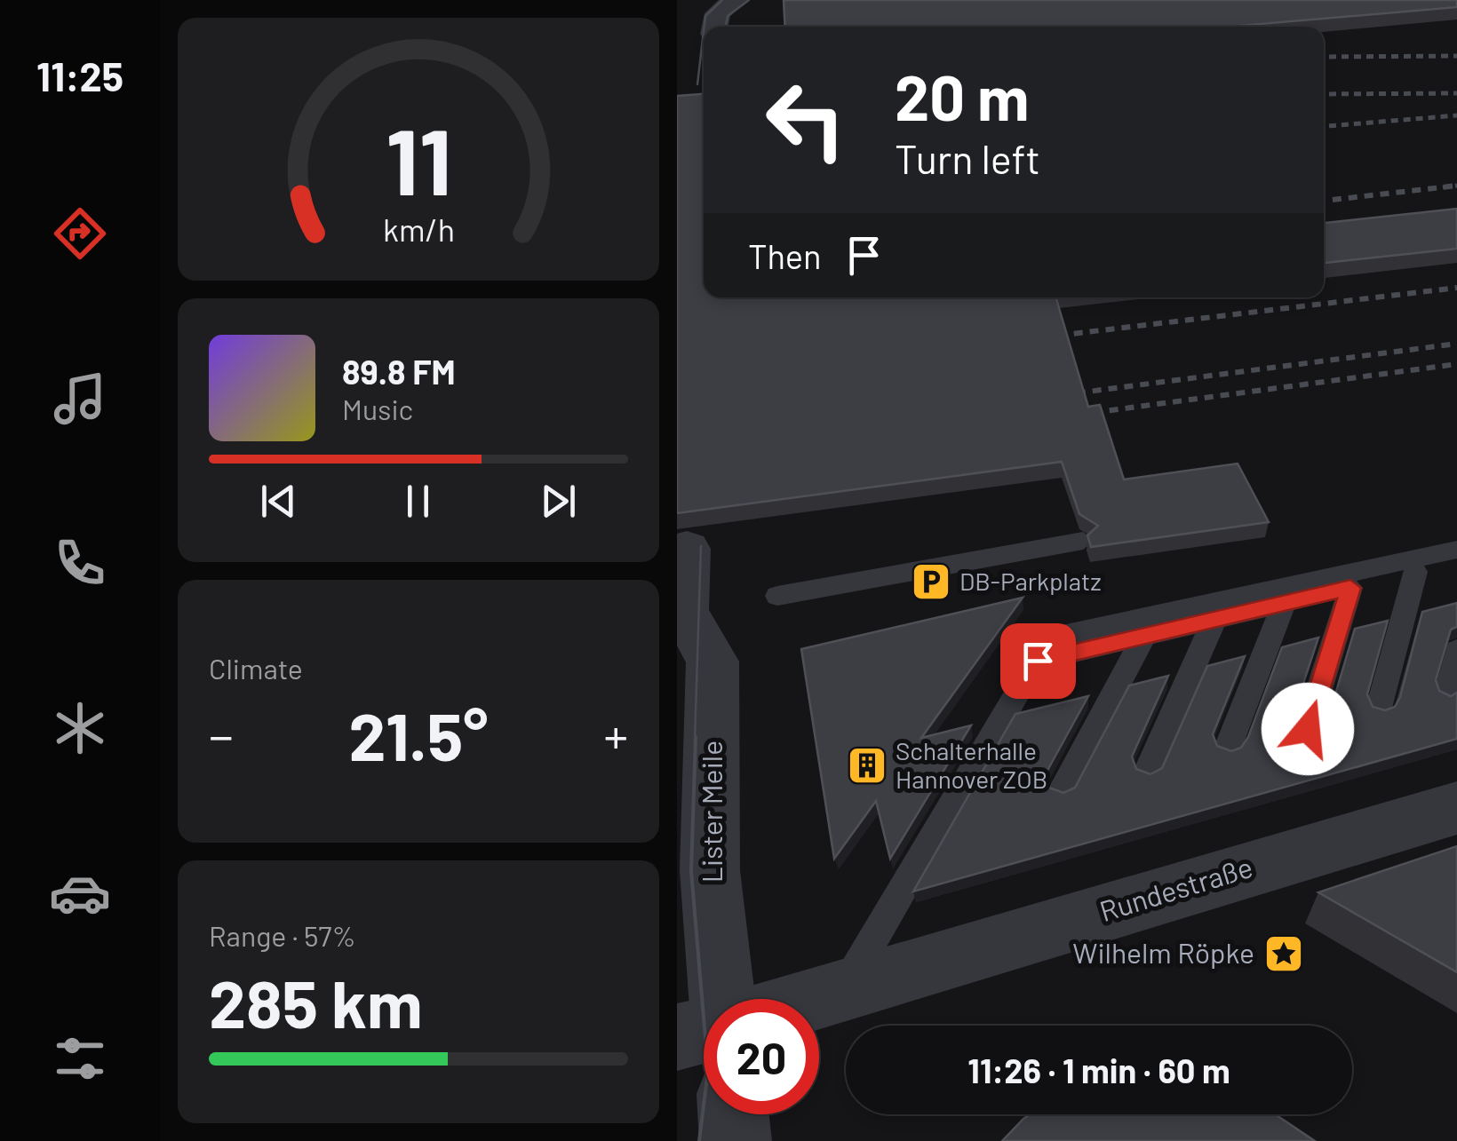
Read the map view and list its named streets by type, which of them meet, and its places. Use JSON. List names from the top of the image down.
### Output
{
  "streets": {
    "street": ["Lister Meile", "Rundestraße"]
  },
  "places": {
    "parking": ["DB-Parkplatz"],
    "building": ["Schalterhalle Hannover ZOB"],
    "place": ["Wilhelm Röpke"]
  },
  "page": {
    "tabs": "11:25",
    "turn": ["20 m", "Turn left"],
    "then": "Then",
    "song": ["89.8 FM", "Music"],
    "tile": [
      "Climate",
      ["Range · 57%", "285 km"]
    ],
    "heat": ["−", "21.5°", "+"],
    "limit": "20",
    "trip": "11:26 · 1 min · 60 m",
    "gauge": ["11", "km/h"]
  }
}
